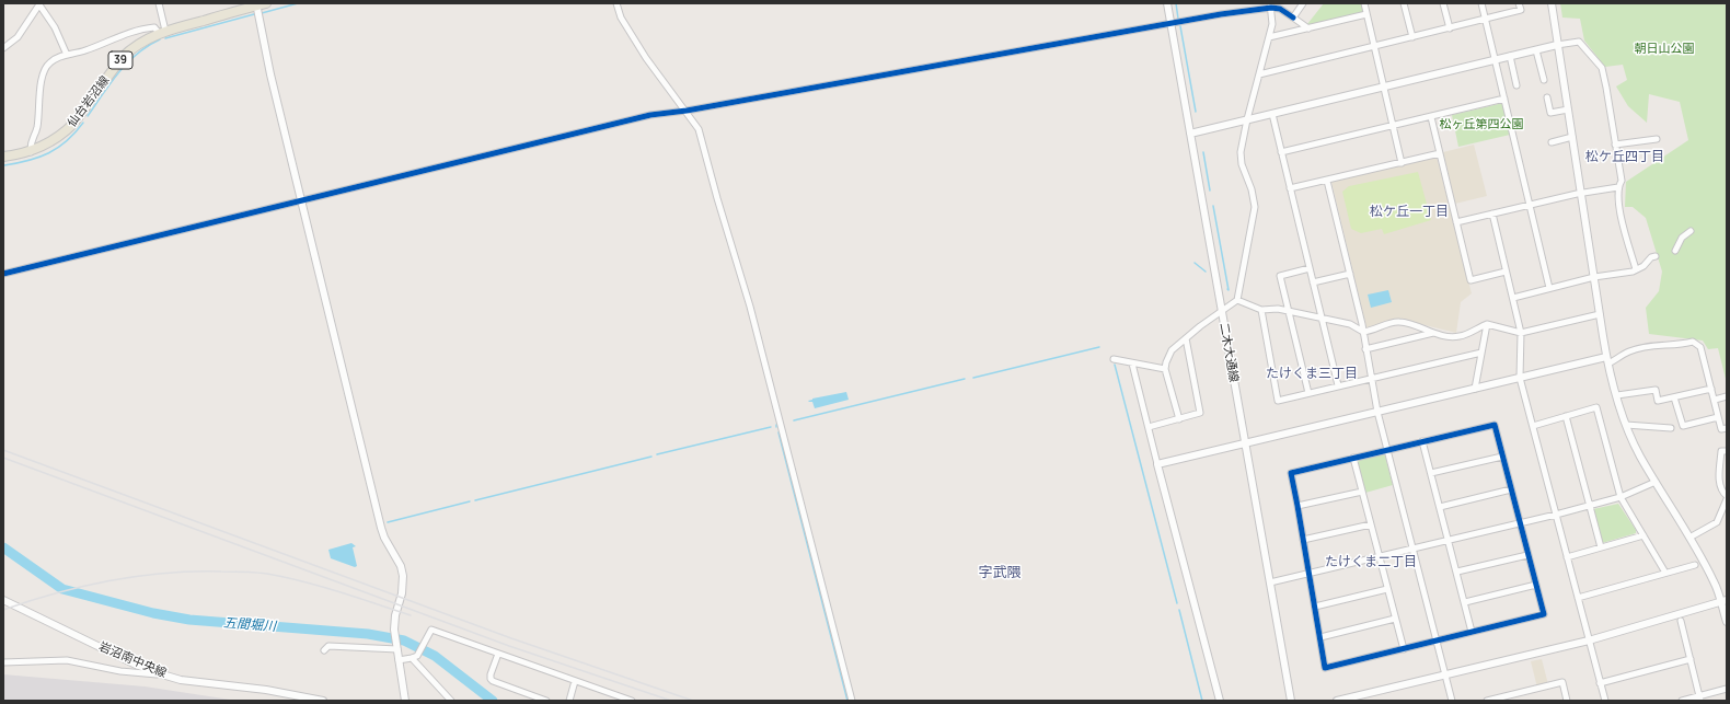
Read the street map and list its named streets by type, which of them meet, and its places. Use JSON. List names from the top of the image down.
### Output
{
  "streets": {
    "main road": ["39", "仙台岩沼線"],
    "street": ["二木大通線", "岩沼南中央線"]
  },
  "districts": [
    "松ケ丘四丁目",
    "松ケ丘一丁目",
    "たけくま三丁目",
    "たけくま二丁目",
    "字武隈"
  ],
  "water": ["五間堀川"],
  "parks": ["朝日山公園", "松ヶ丘第四公園"]
}
